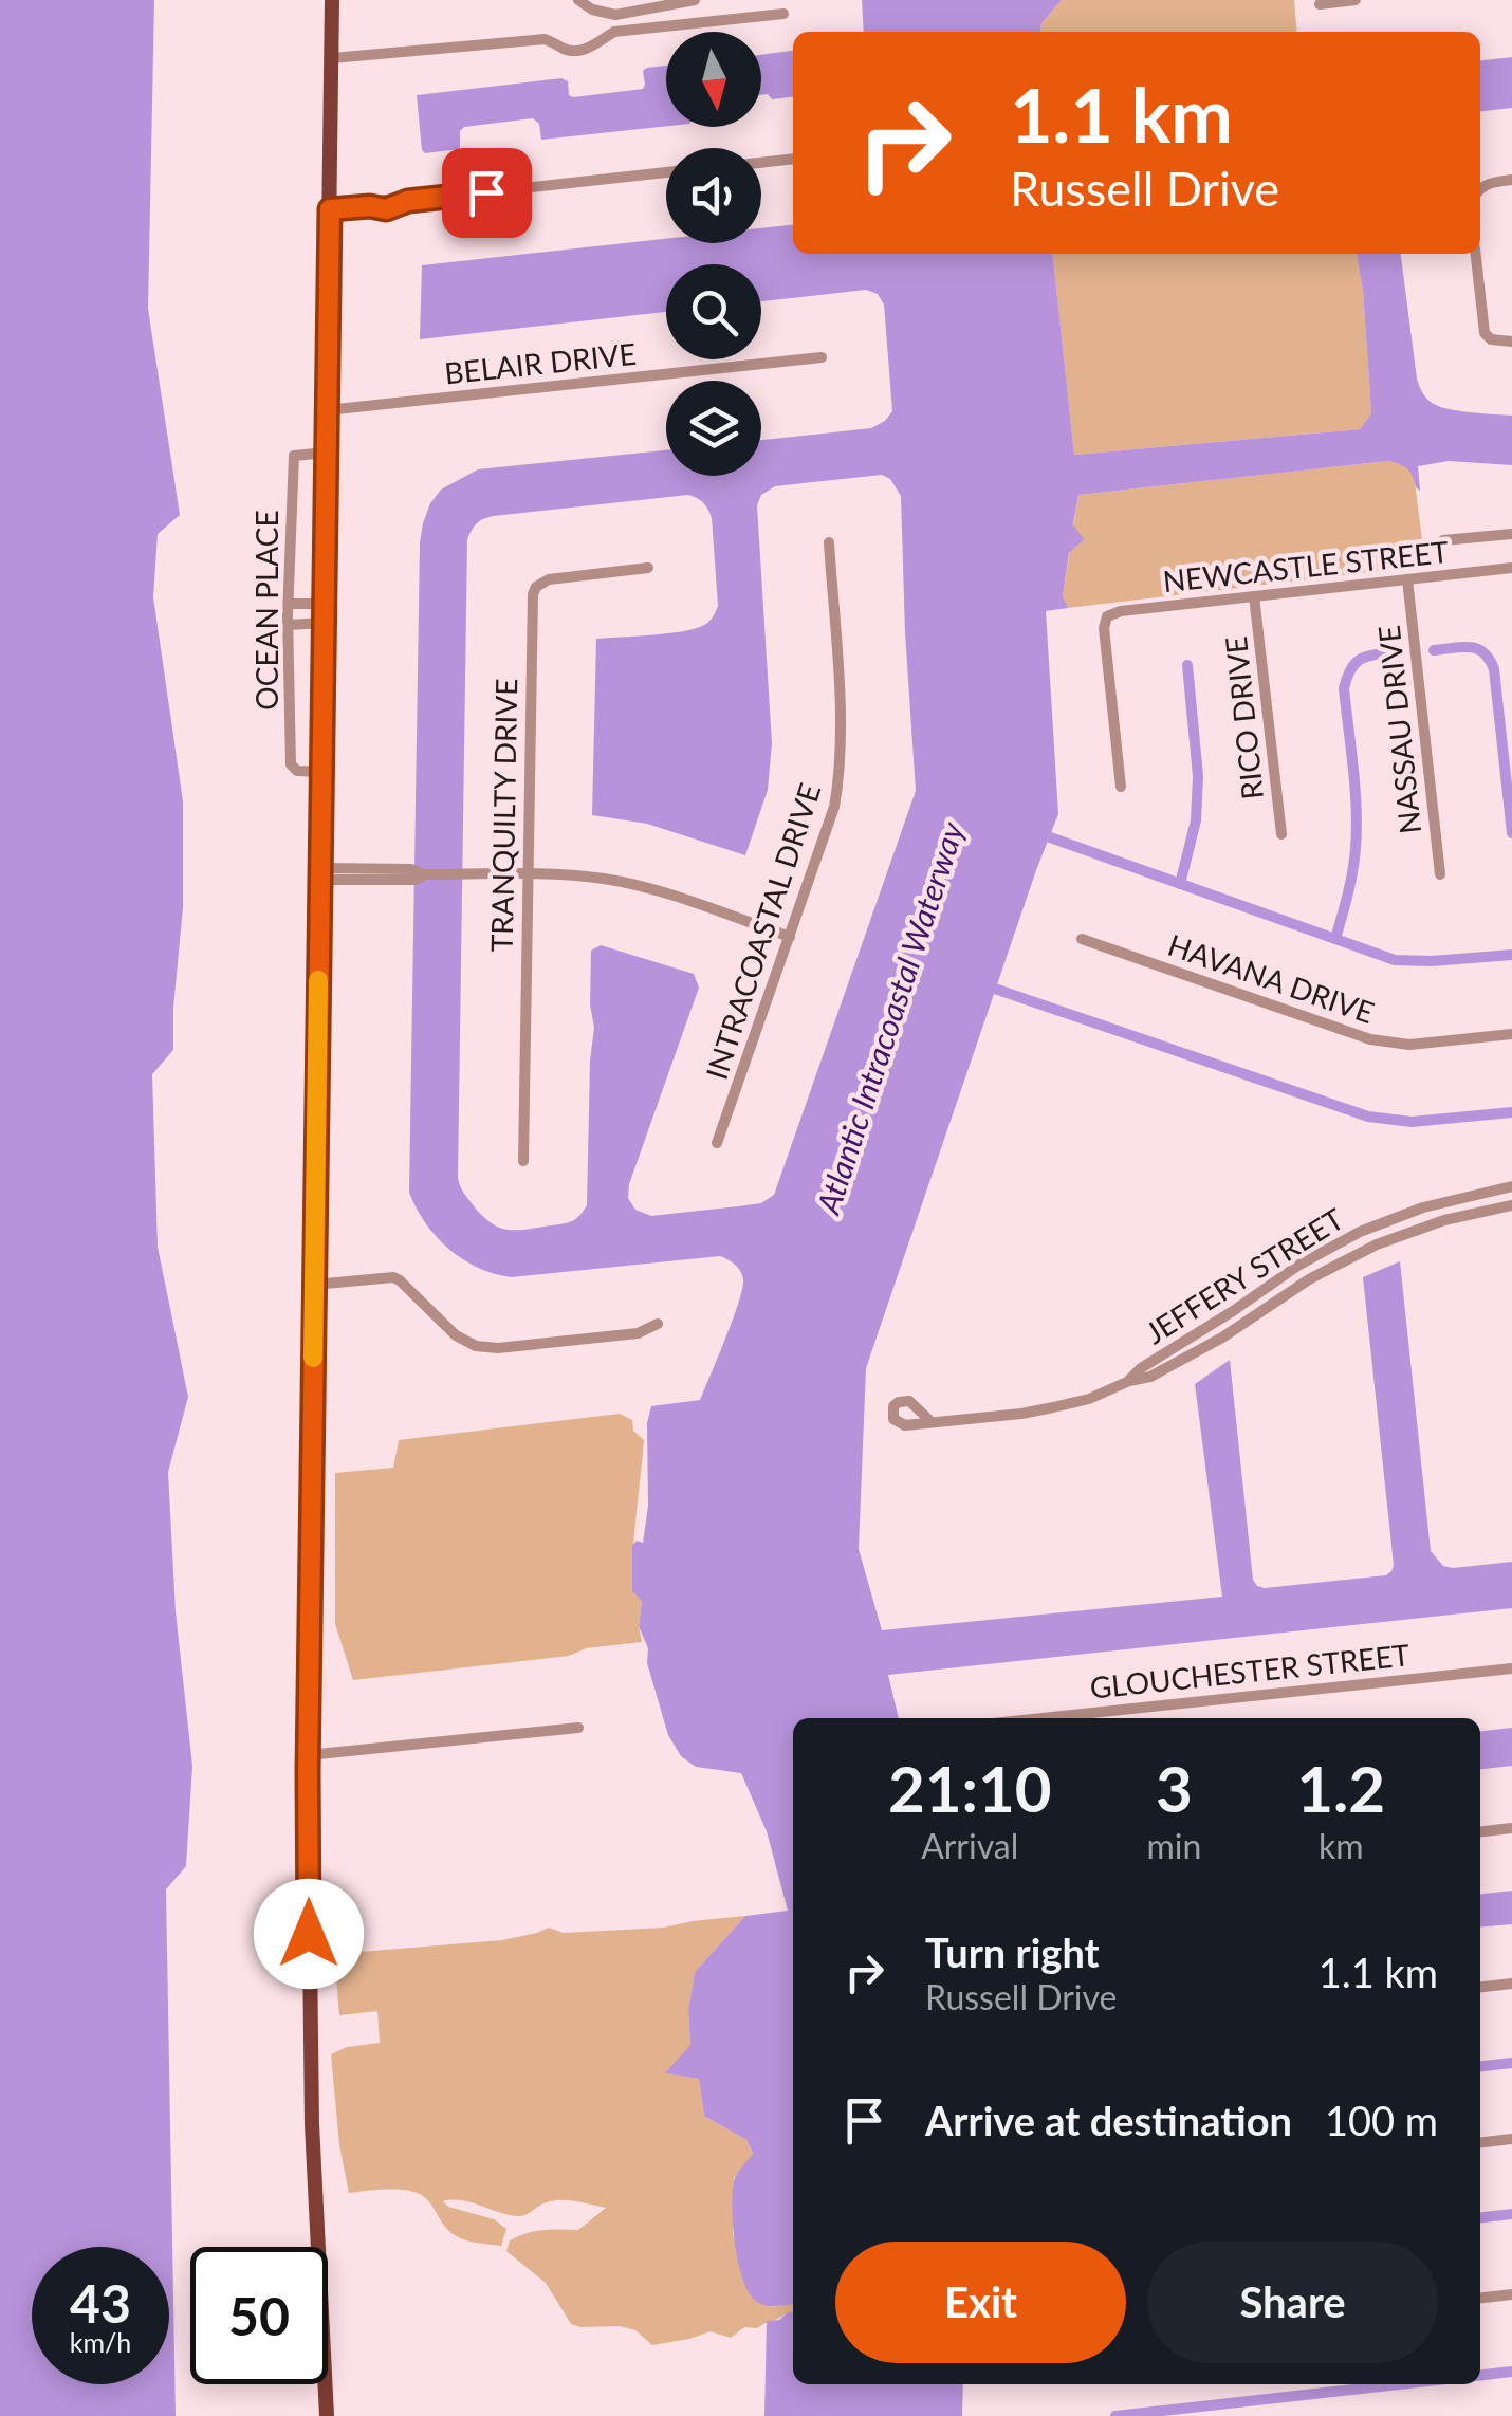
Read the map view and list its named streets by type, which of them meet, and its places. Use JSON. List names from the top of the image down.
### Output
{
  "streets": {
    "street": [
      "BELAIR DRIVE",
      "NEWCASTLE STREET",
      "OCEAN PLACE",
      "RICO DRIVE",
      "NASSAU DRIVE",
      "TRANQUILTY DRIVE",
      "INTRACOASTAL DRIVE",
      "HAVANA DRIVE",
      "JEFFERY STREET",
      "GLOUCHESTER STREET"
    ]
  },
  "crossings": [
    ["NEWCASTLE STREET", "RICO DRIVE"],
    ["NEWCASTLE STREET", "NASSAU DRIVE"]
  ],
  "water": ["Atlantic Intracoastal Waterway"],
  "north": "bottom",
  "page": {
    "turn": ["1.1 km", "Russell Drive"],
    "eta": [
      "21:10",
      "Arrival",
      "3",
      "min",
      "1.2",
      "km"
    ],
    "list": [
      {
        "name": "Turn right",
        "note": "Russell Drive",
        "value": "1.1 km"
      },
      {
        "name": "Arrive at destination",
        "value": "100 m"
      }
    ],
    "buttons": ["Exit", "Share"],
    "speed": "43 km/h",
    "limit": "50"
  }
}
